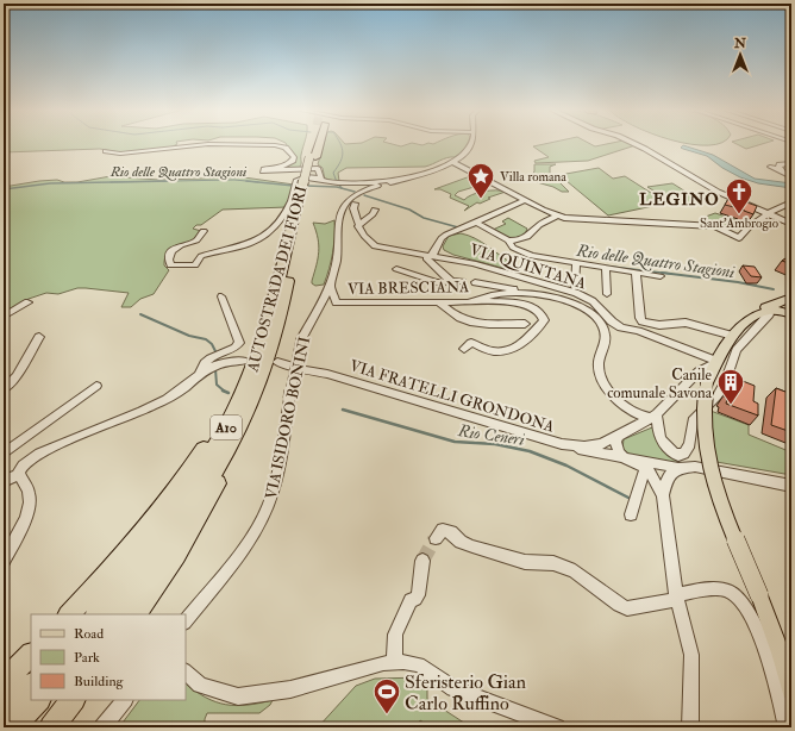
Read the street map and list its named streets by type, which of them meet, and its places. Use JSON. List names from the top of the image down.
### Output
{
  "streets": {
    "highway": ["AUTOSTRADA DEI FIORI", "A10"],
    "street": [
      "VIA QUINTANA",
      "VIA BRESCIANA",
      "VIA FRATELLI GRONDONA",
      "VIA ISIDORO BONINI"
    ]
  },
  "crossings": [
    ["VIA QUINTANA", "VIA FRATELLI GRONDONA"],
    ["AUTOSTRADA DEI FIORI", "A10"],
    ["VIA BRESCIANA", "VIA FRATELLI GRONDONA"],
    ["VIA BRESCIANA", "VIA ISIDORO BONINI"]
  ],
  "districts": ["LEGINO"],
  "water": ["Rio delle Quattro Stagioni", "Rio Ceneri"],
  "places": {
    "place": ["Villa romana"],
    "church": ["Sant'Ambrogio"],
    "building": ["Canile comunale Savona"],
    "sports": ["Sferisterio Gian Carlo Ruffino"]
  },
  "legend": ["Road", "Park", "Building"],
  "north": "top"
}
